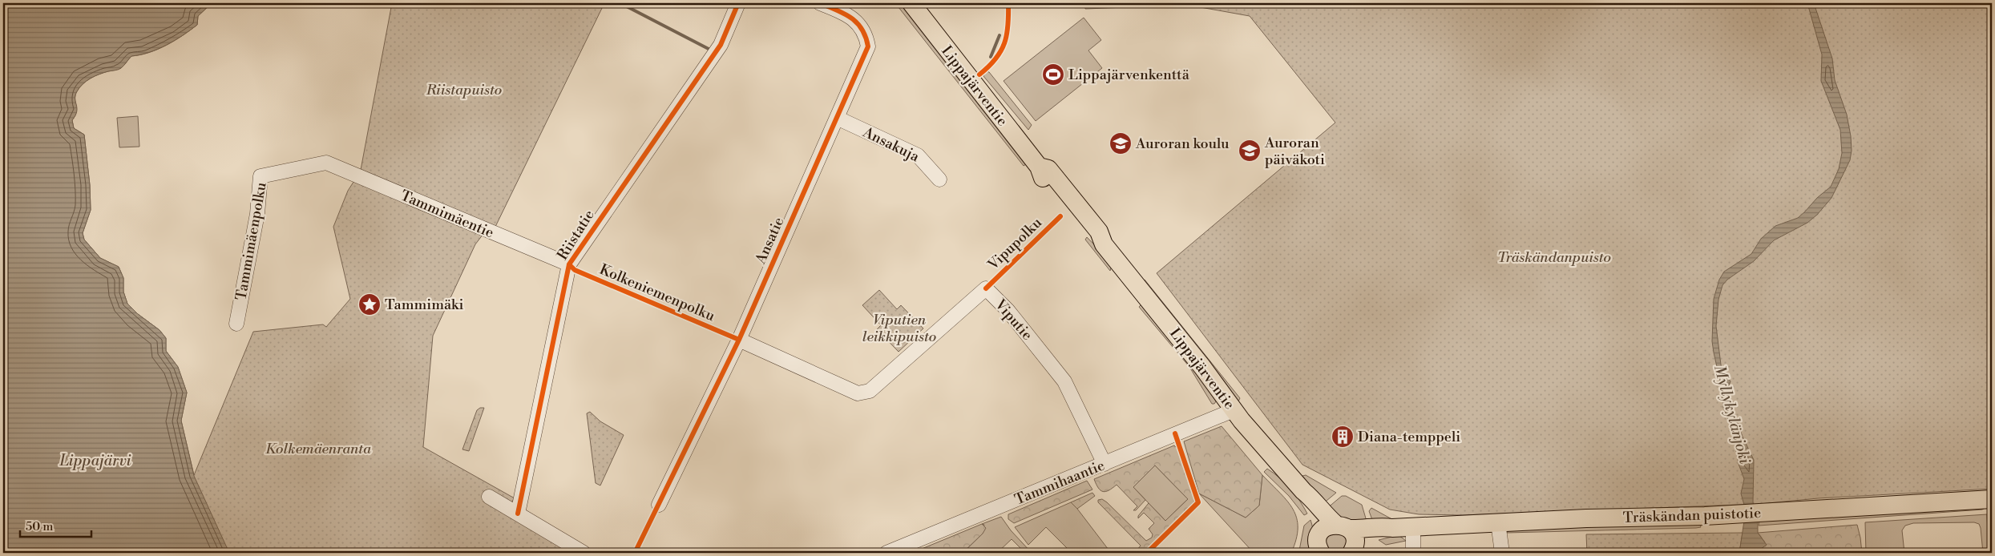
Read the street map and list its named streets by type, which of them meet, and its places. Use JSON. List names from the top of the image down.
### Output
{
  "streets": {
    "main road": ["Lippajärventie", "Träskändan puistotie"],
    "street": [
      "Ansakuja",
      "Tammimäentie",
      "Riistatie",
      "Ansatie",
      "Tammimäenpolku",
      "Viputie",
      "Tammihaantie"
    ],
    "cycle path": ["Vipupolku", "Kolkeniemenpolku"]
  },
  "crossings": [
    ["Lippajärventie", "Tammihaantie"],
    ["Lippajärventie", "Träskändan puistotie"],
    ["Ansakuja", "Ansatie"],
    ["Tammimäentie", "Riistatie"],
    ["Tammimäentie", "Tammimäenpolku"],
    ["Ansatie", "Viputie"],
    ["Viputie", "Tammihaantie"]
  ],
  "water": ["Myllykylänjoki", "Lippajärvi"],
  "parks": [
    "Riistapuisto",
    "Träskändanpuisto",
    "Viputien leikkipuisto",
    "Kolkemäenranta"
  ],
  "places": {
    "sports": ["Lippajärvenkenttä"],
    "school or university": ["Auroran koulu", "Auroran päiväkoti"],
    "place": ["Tammimäki"],
    "building": ["Diana-temppeli"]
  },
  "scale_bar": "50 m"
}
